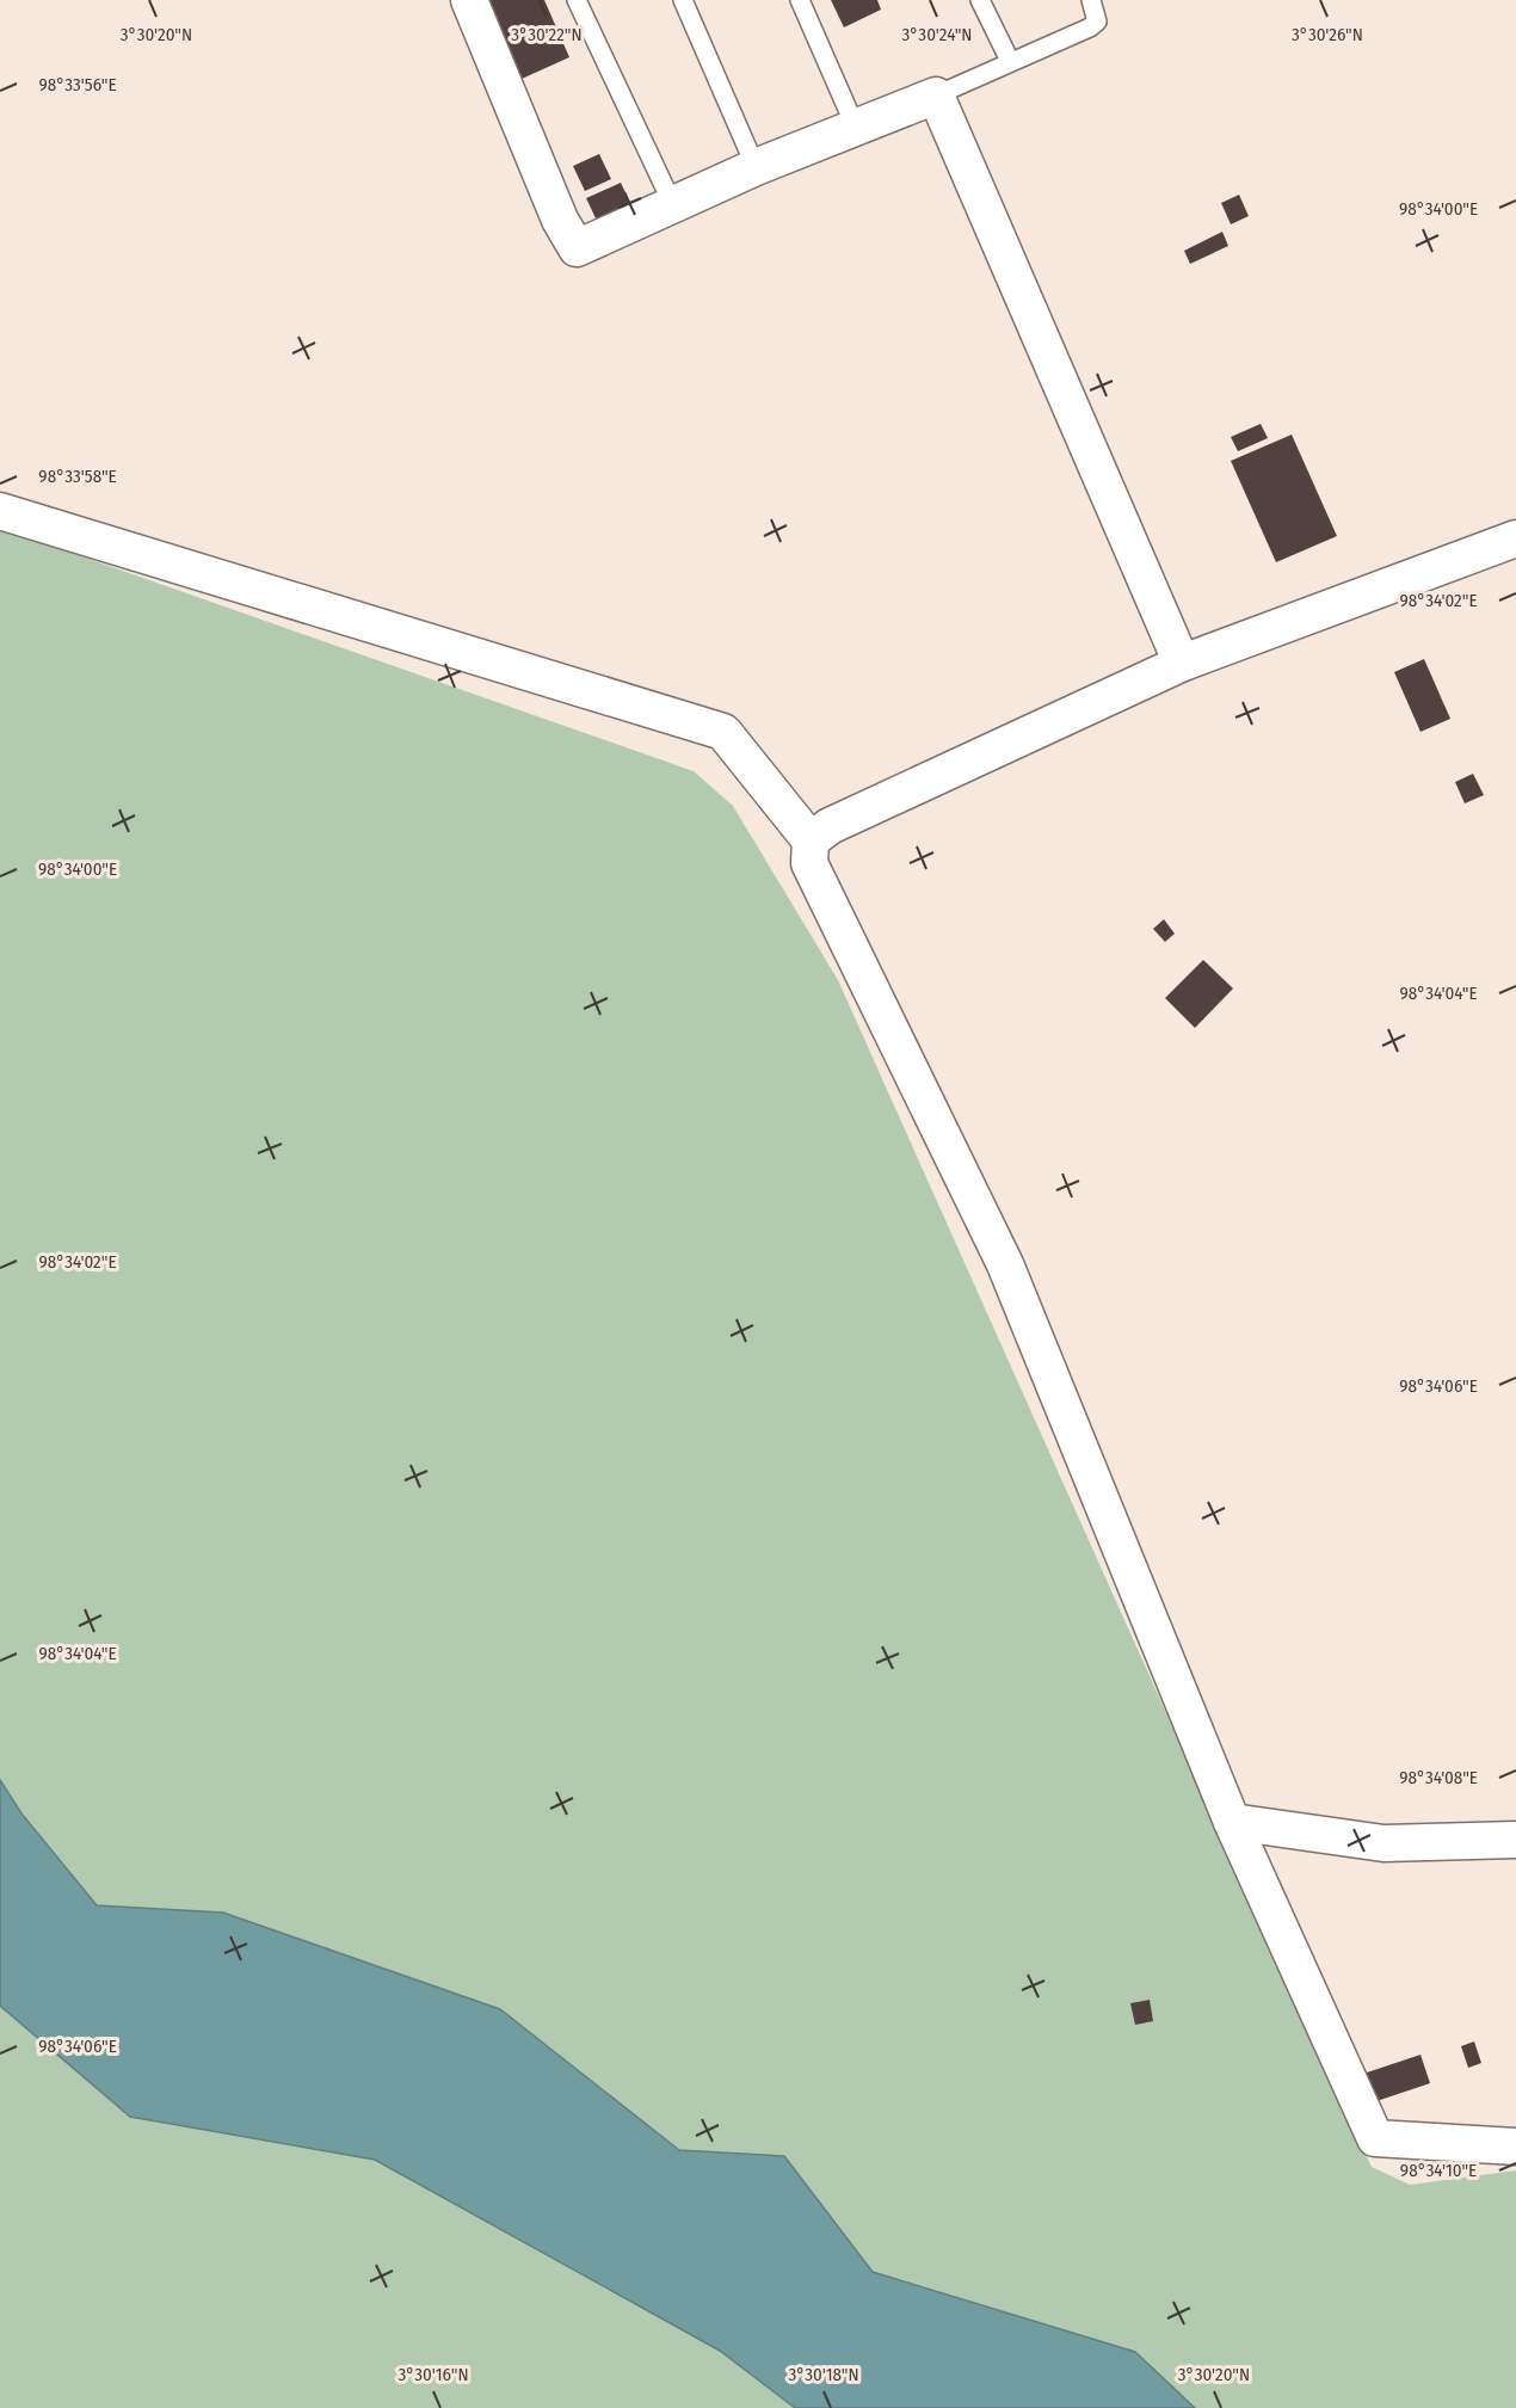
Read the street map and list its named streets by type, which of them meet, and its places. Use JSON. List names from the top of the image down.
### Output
{
  "coordinates": [
    "3°30'20\"N",
    "3°30'24\"N",
    "3°30'26\"N",
    "3°30'22\"N",
    "98°33'56\"E",
    "98°34'00\"E",
    "98°33'58\"E",
    "98°34'02\"E",
    "98°34'04\"E",
    "98°34'06\"E",
    "98°34'08\"E",
    "98°34'10\"E",
    "3°30'16\"N",
    "3°30'18\"N"
  ]
}
